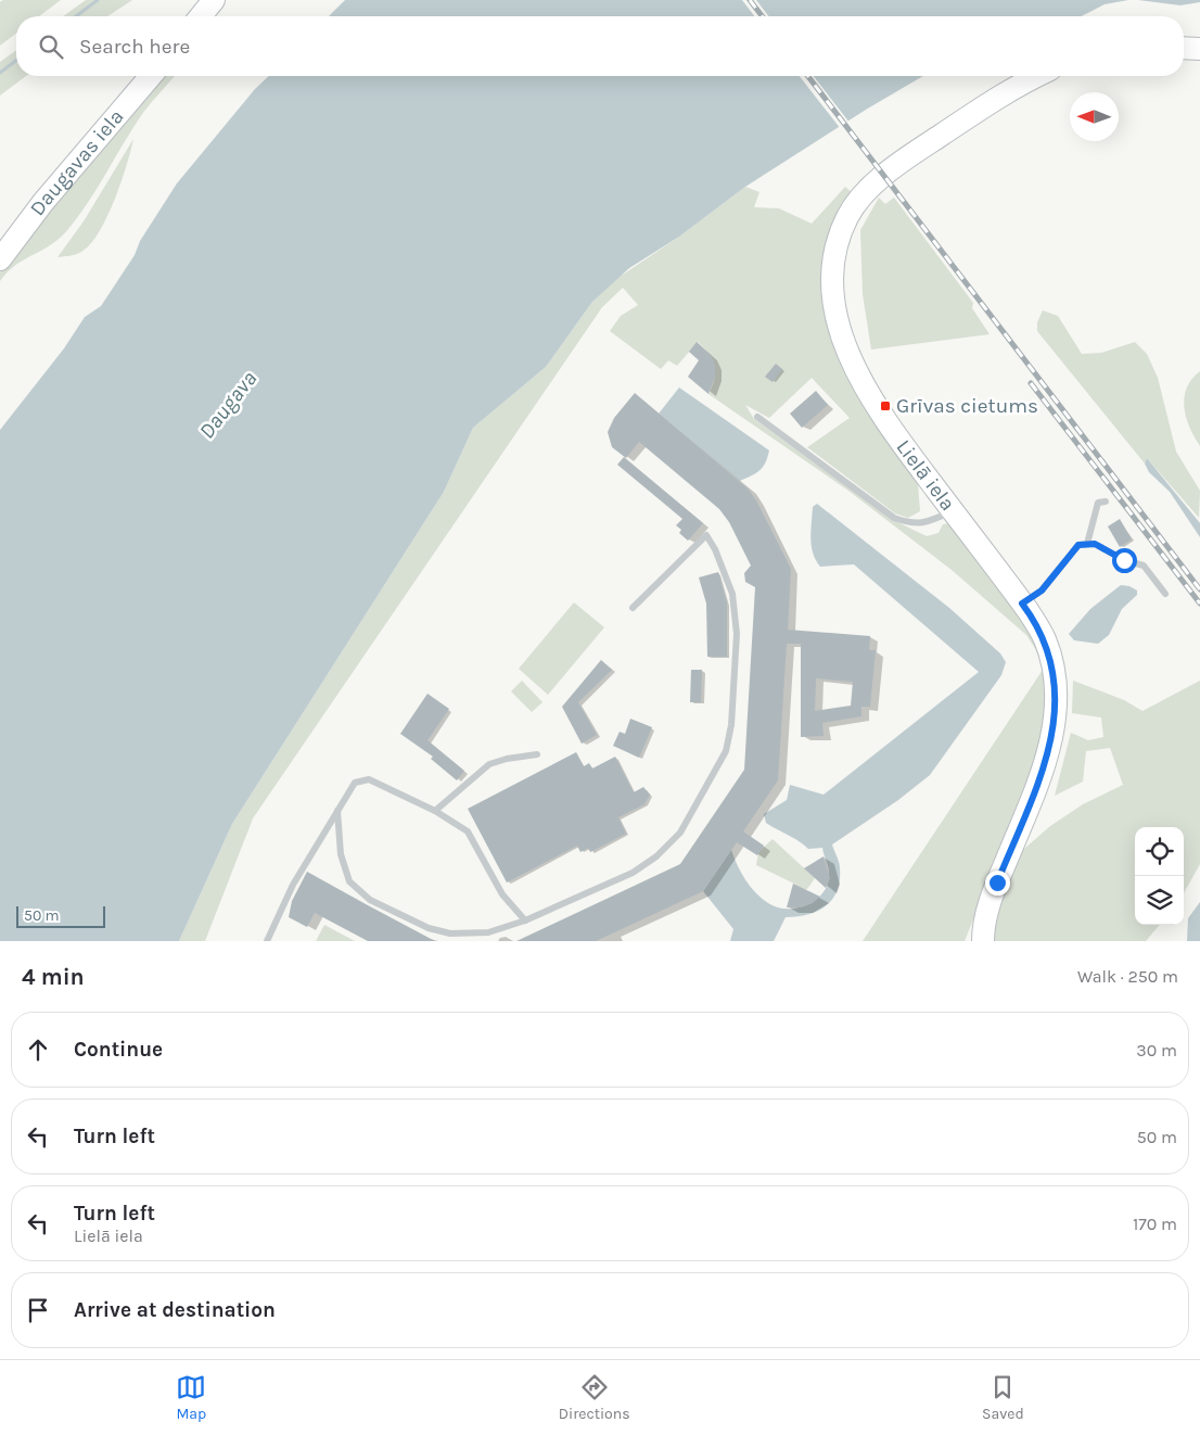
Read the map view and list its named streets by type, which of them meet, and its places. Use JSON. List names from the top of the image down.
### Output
{
  "streets": {
    "main road": ["Daugavas iela", "Lielā iela"]
  },
  "water": ["Daugava"],
  "places": {
    "transit": ["Grīvas cietums"]
  },
  "scale_bar": "50 m",
  "north": "left",
  "page": {
    "search": "Search here",
    "scale": "50 m",
    "heading": ["4 min", "Walk · 250 m"],
    "list": [
      ["Continue", "30 m"],
      ["Turn left", "50 m"],
      ["Turn left", "Lielā iela", "170 m"],
      "Arrive at destination"
    ],
    "nav": ["Map", "Directions", "Saved"]
  }
}
